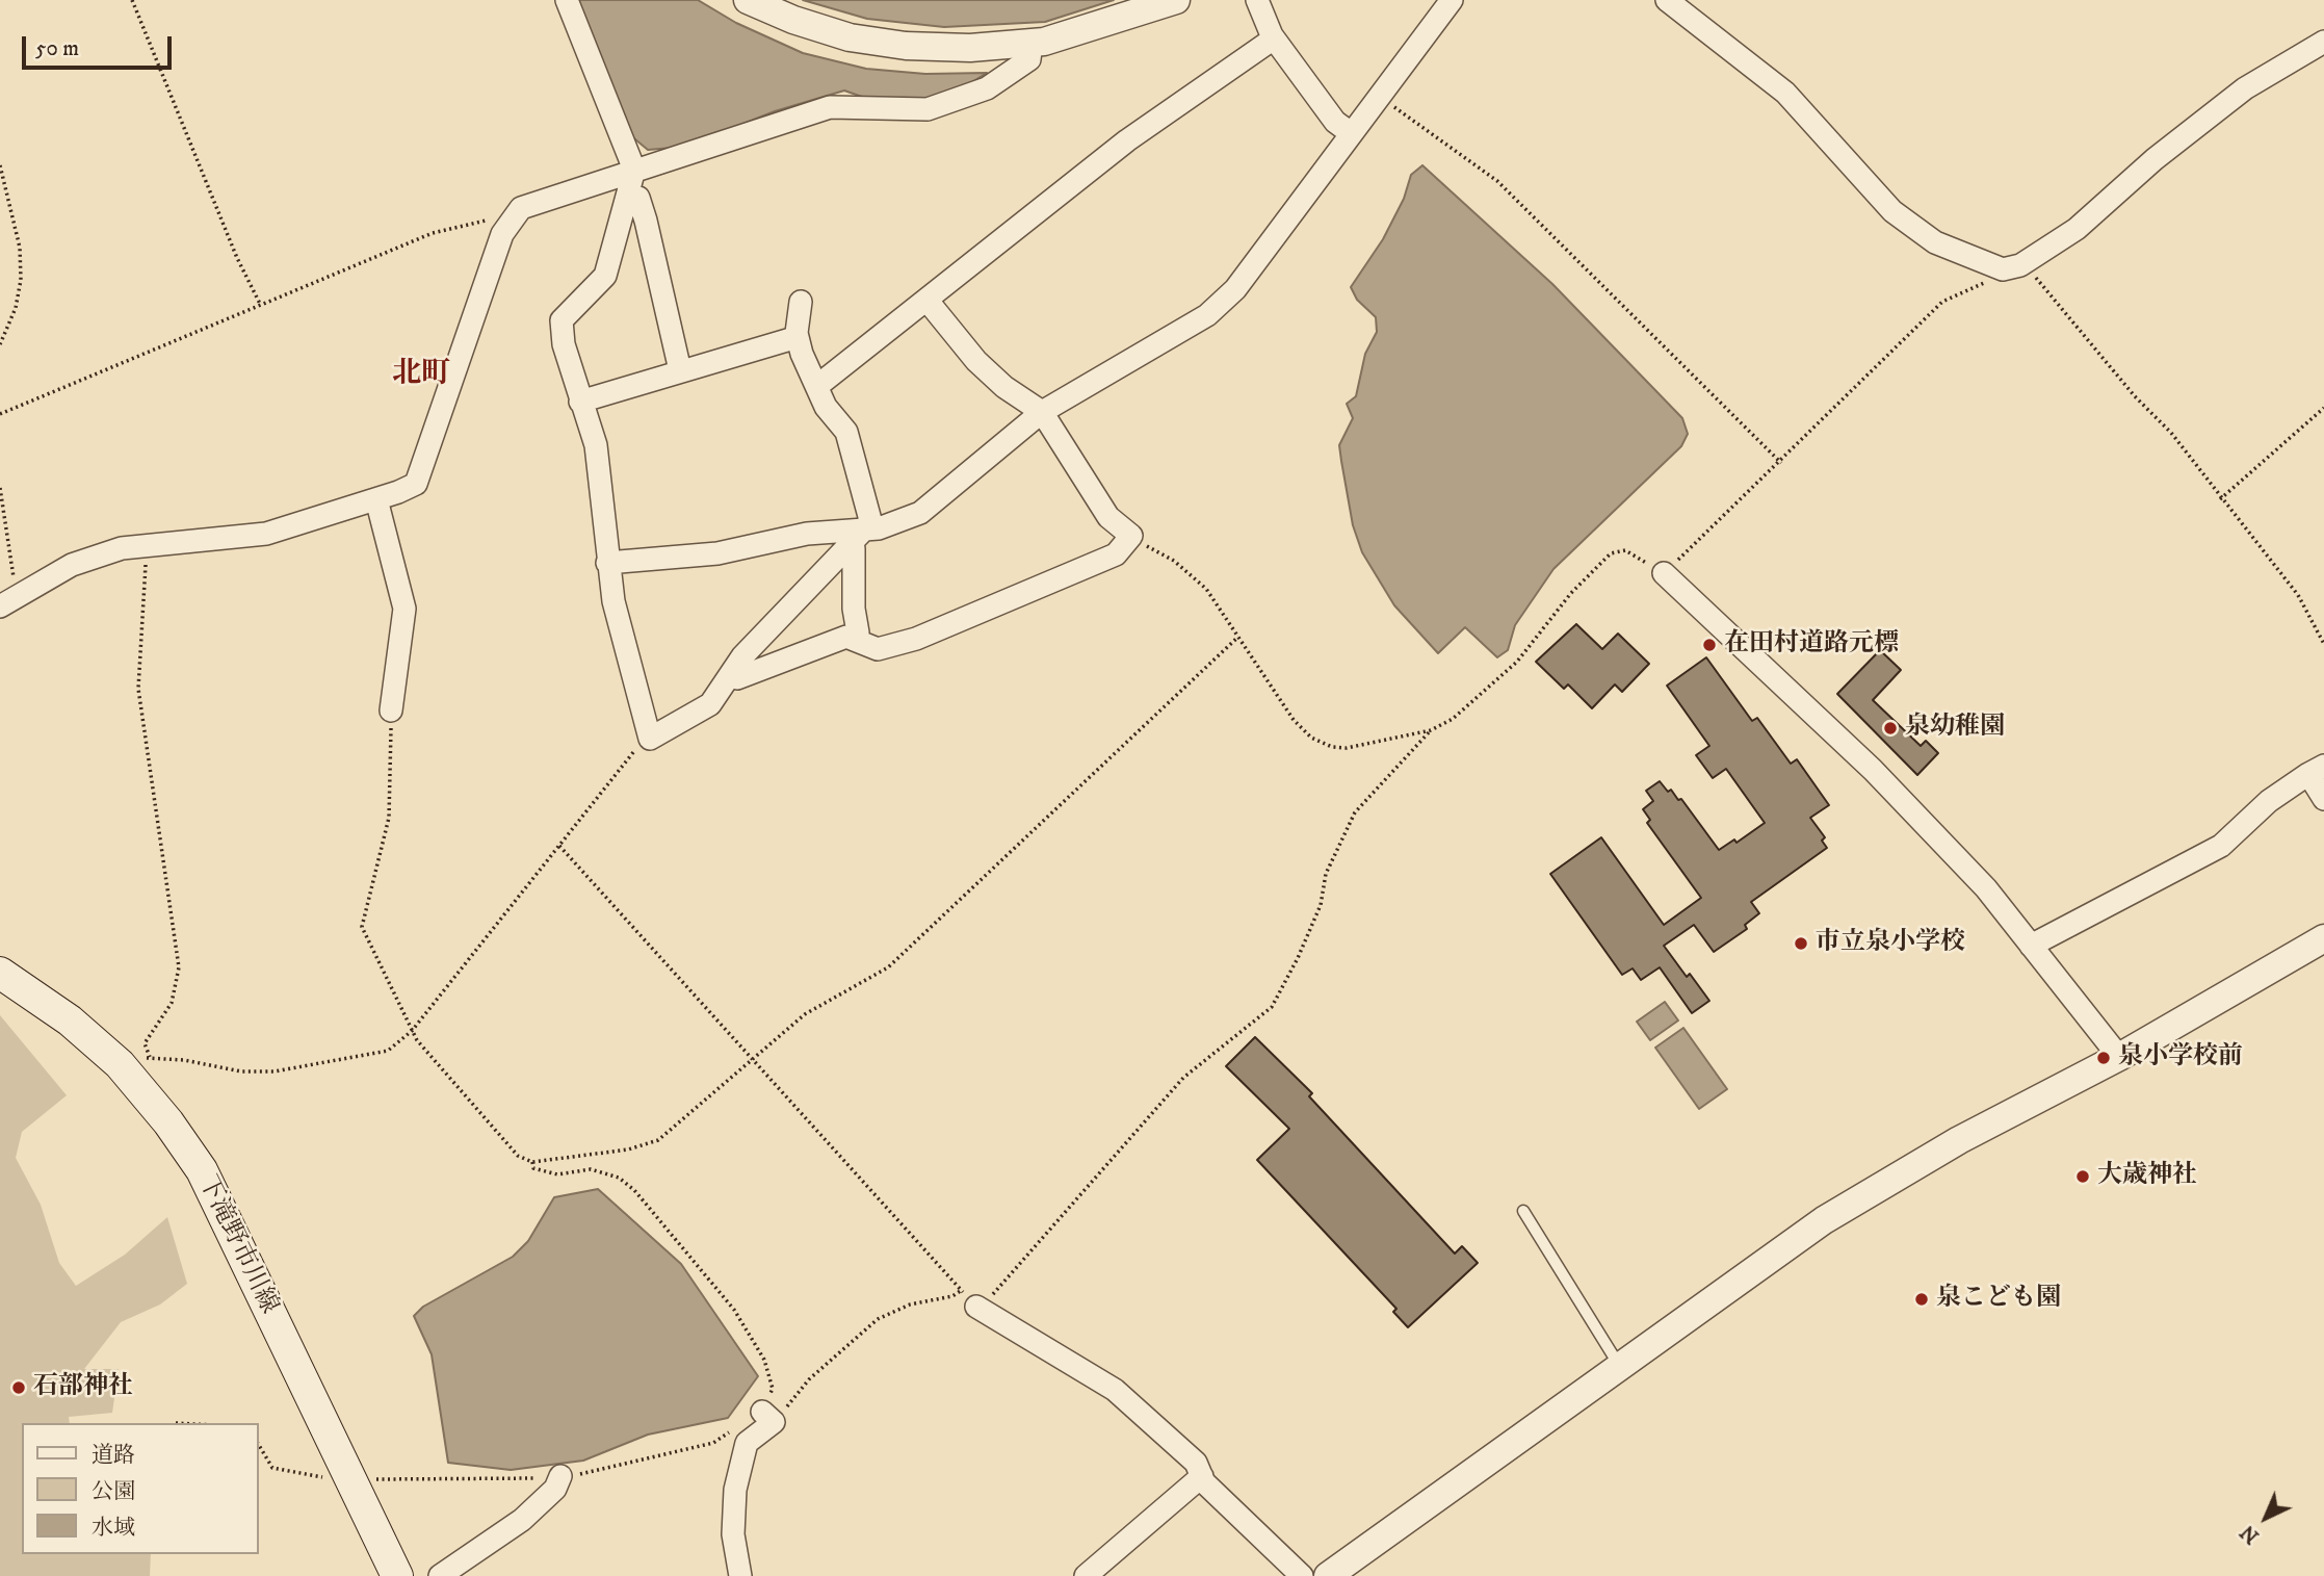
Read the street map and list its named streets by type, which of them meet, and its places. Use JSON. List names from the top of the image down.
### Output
{
  "streets": {
    "main road": ["下滝野市川線"]
  },
  "districts": ["北町"],
  "places": [
    "在田村道路元標",
    "泉幼稚園",
    "市立泉小学校",
    "泉小学校前",
    "大歳神社",
    "泉こども園",
    "石部神社"
  ],
  "legend": ["道路", "公園", "水域"],
  "scale_bar": "50 m",
  "north": "bottom left"
}
